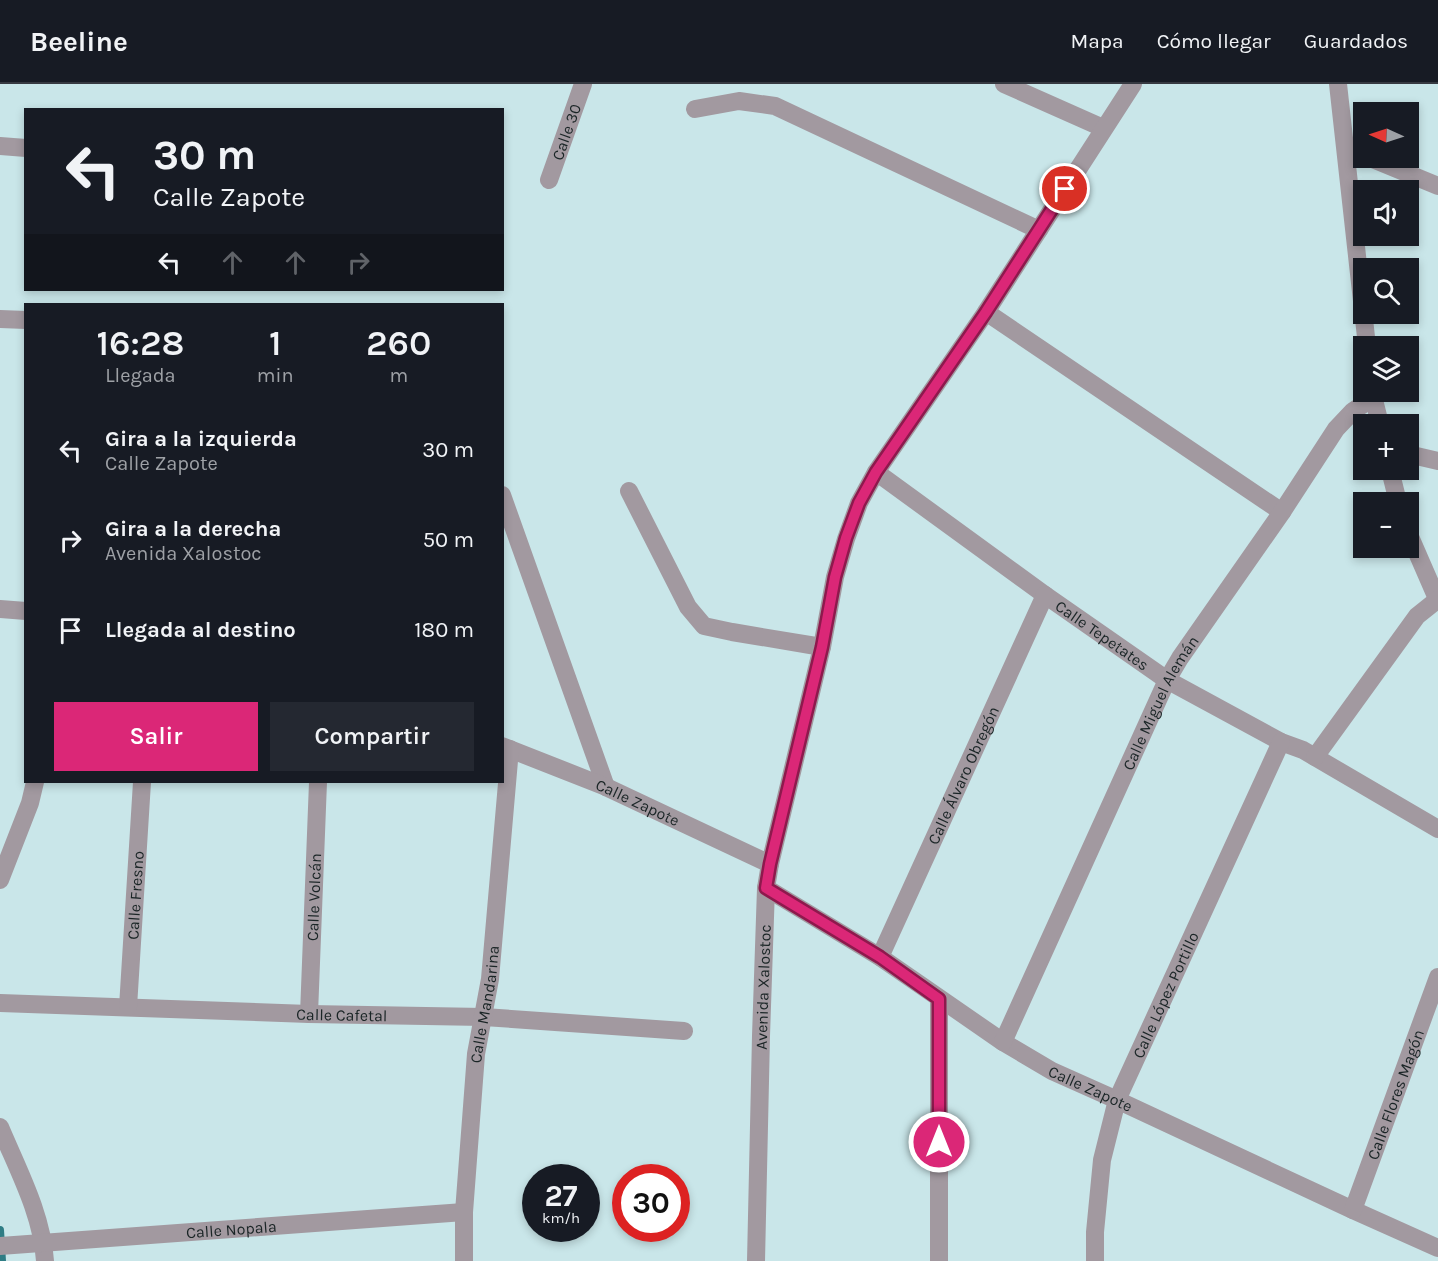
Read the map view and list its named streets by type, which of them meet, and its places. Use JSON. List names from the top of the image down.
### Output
{
  "streets": {
    "street": [
      "Calle 30",
      "Calle Tepetates",
      "Calle Miguel Alemán",
      "Calle Álvaro Obregón",
      "Calle Zapote",
      "Calle Fresno",
      "Calle Volcán",
      "Avenida Xalostoc",
      "Calle López Portillo",
      "Calle Mandarina",
      "Calle Cafetal",
      "Calle Flores Magón",
      "Calle Nopala"
    ]
  },
  "crossings": [
    ["Calle Tepetates", "Calle Miguel Alemán"],
    ["Calle Tepetates", "Calle Álvaro Obregón"],
    ["Calle Tepetates", "Avenida Xalostoc"],
    ["Calle Tepetates", "Calle López Portillo"],
    ["Calle Miguel Alemán", "Calle Zapote"],
    ["Calle Álvaro Obregón", "Calle Zapote"],
    ["Calle Zapote", "Avenida Xalostoc"],
    ["Calle Zapote", "Calle López Portillo"],
    ["Calle Zapote", "Calle Mandarina"],
    ["Calle Zapote", "Calle Flores Magón"],
    ["Calle Fresno", "Calle Cafetal"],
    ["Calle Volcán", "Calle Cafetal"],
    ["Calle Mandarina", "Calle Cafetal"],
    ["Calle Mandarina", "Calle Nopala"]
  ],
  "north": "left",
  "page": {
    "header": "Beeline",
    "nav": ["Mapa", "Cómo llegar", "Guardados"],
    "map_buttons": ["+", "−"],
    "turn": ["30 m", "Calle Zapote"],
    "eta": [
      "16:28",
      "Llegada",
      "1",
      "min",
      "260",
      "m"
    ],
    "list": [
      {
        "name": "Gira a la izquierda",
        "note": "Calle Zapote",
        "value": "30 m"
      },
      {
        "name": "Gira a la derecha",
        "note": "Avenida Xalostoc",
        "value": "50 m"
      },
      {
        "name": "Llegada al destino",
        "value": "180 m"
      }
    ],
    "buttons": ["Salir", "Compartir"],
    "speed": "27 km/h",
    "limit": "30"
  }
}
